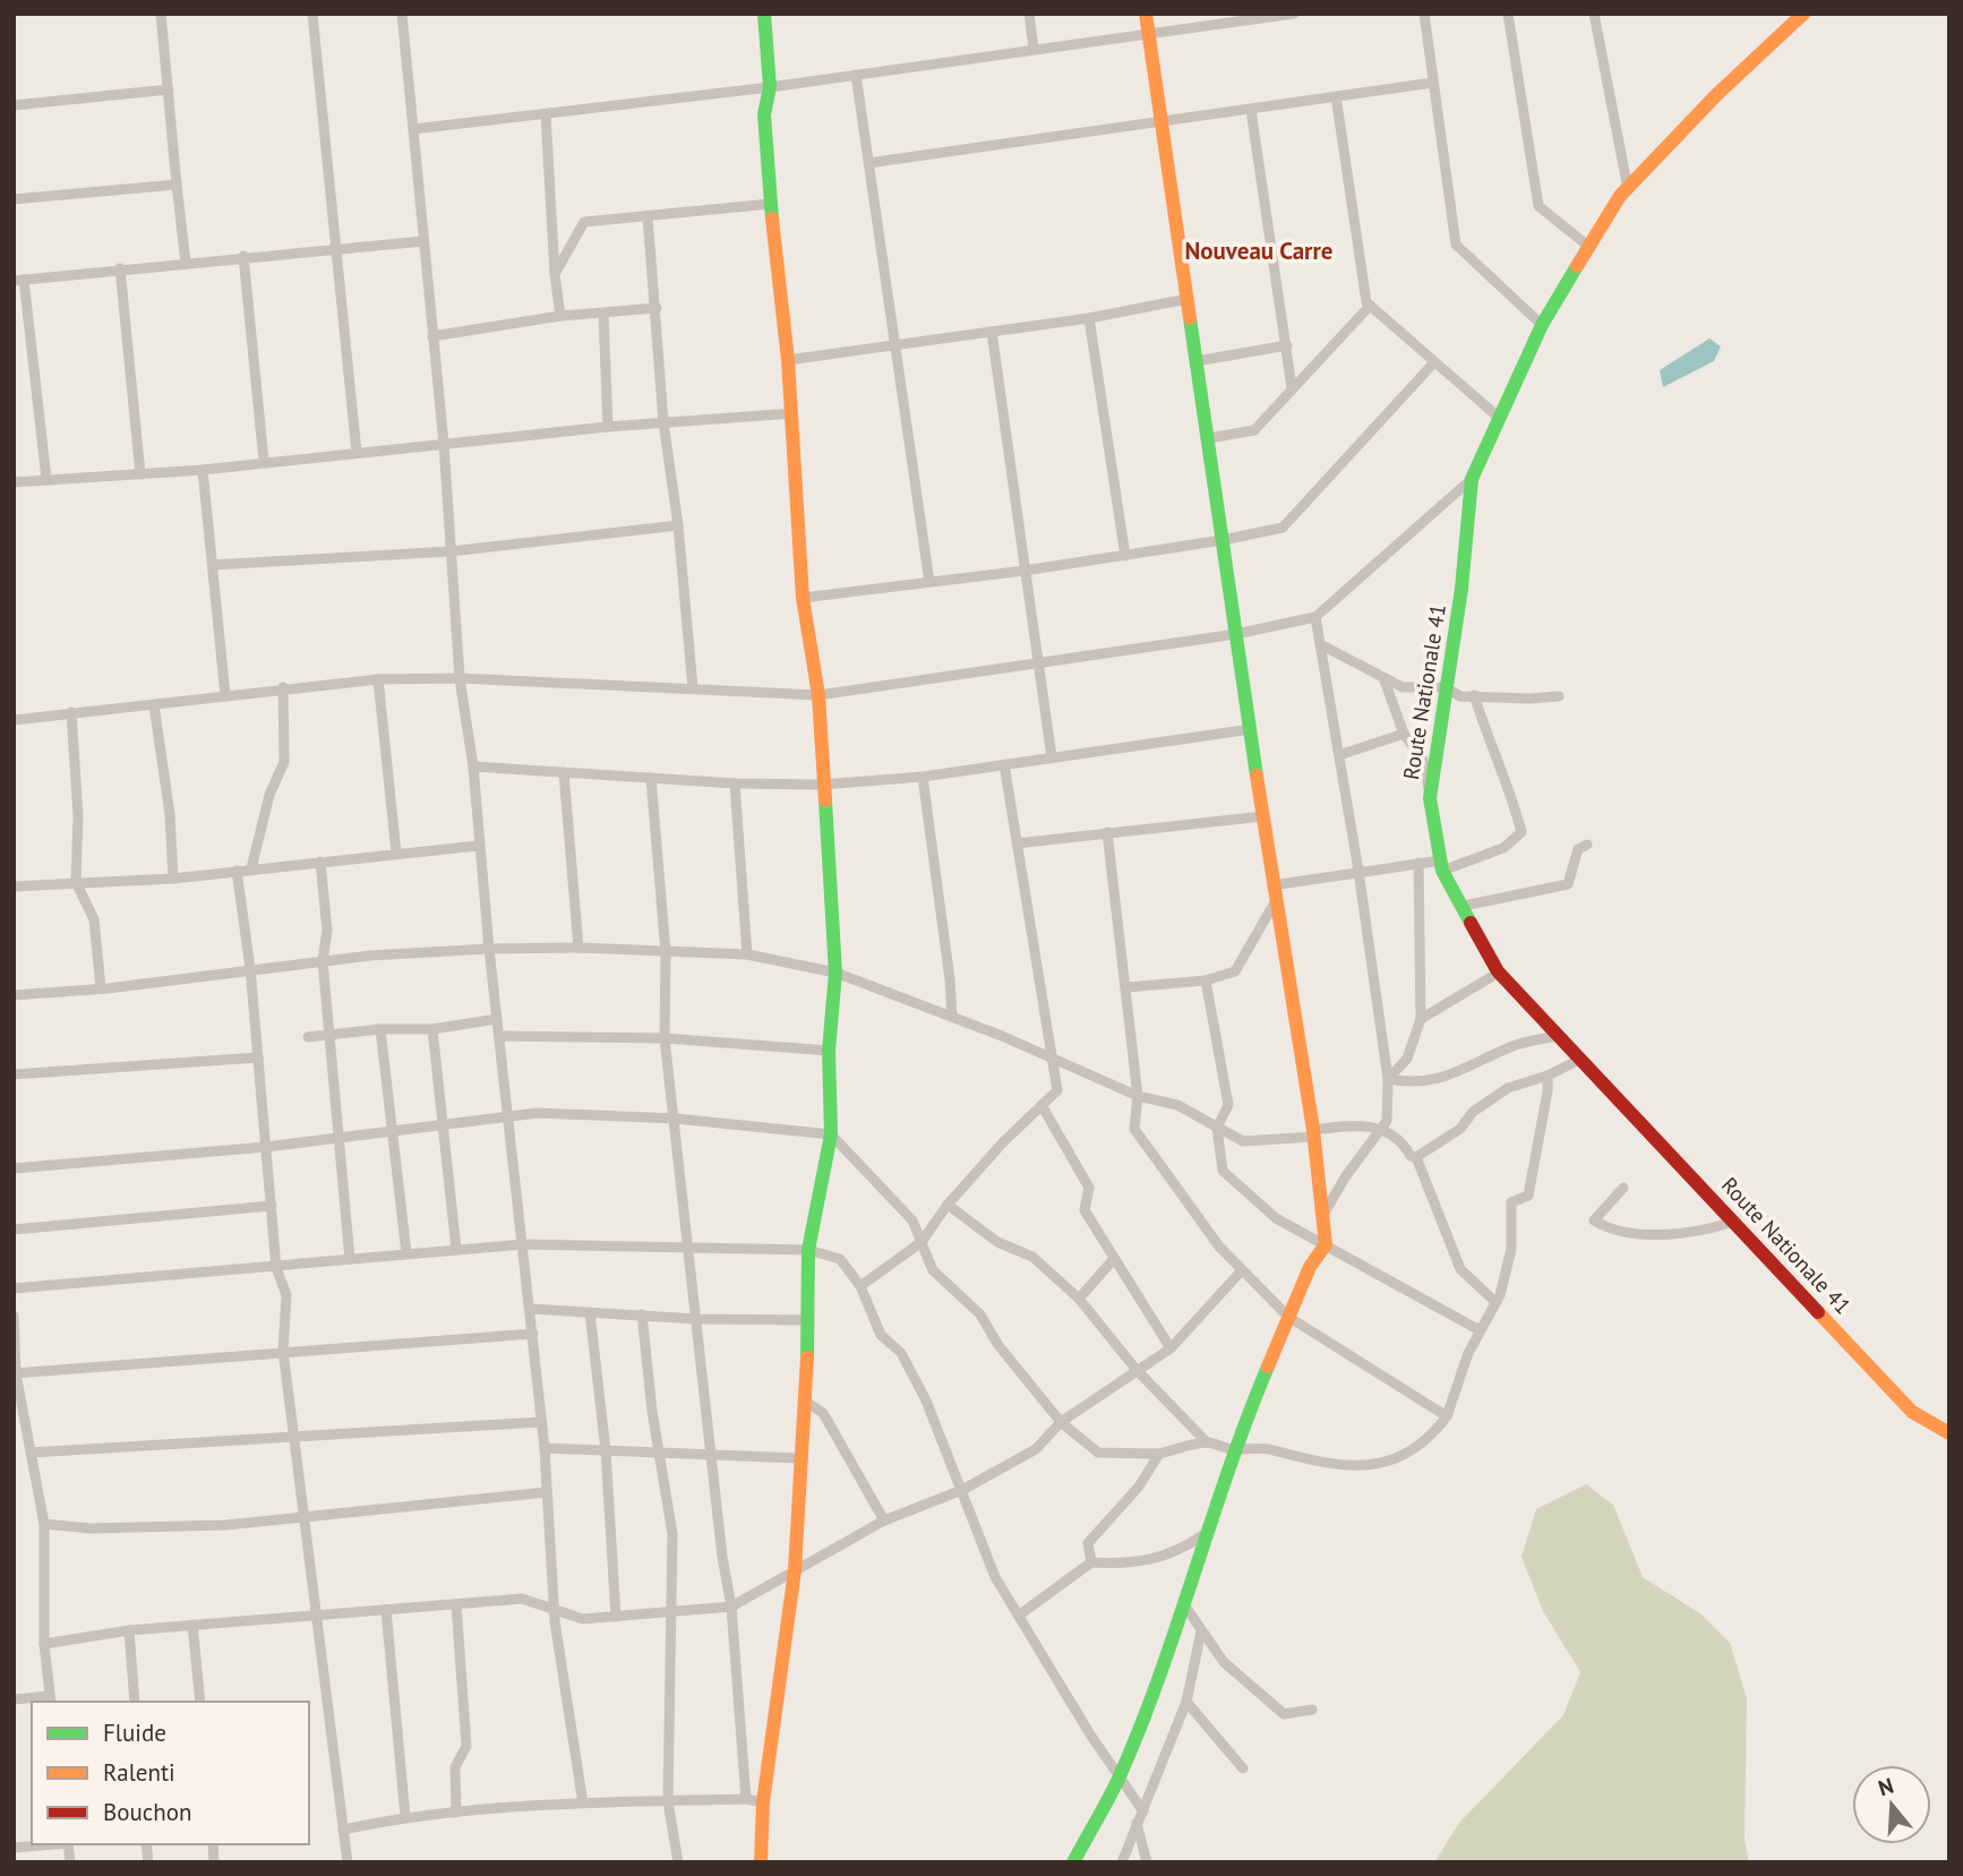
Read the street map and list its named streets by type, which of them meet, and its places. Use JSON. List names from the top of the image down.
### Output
{
  "streets": {
    "street": ["Route Nationale 41"]
  },
  "districts": ["Nouveau Carre"],
  "legend": ["Fluide", "Ralenti", "Bouchon"],
  "north": "top"
}
